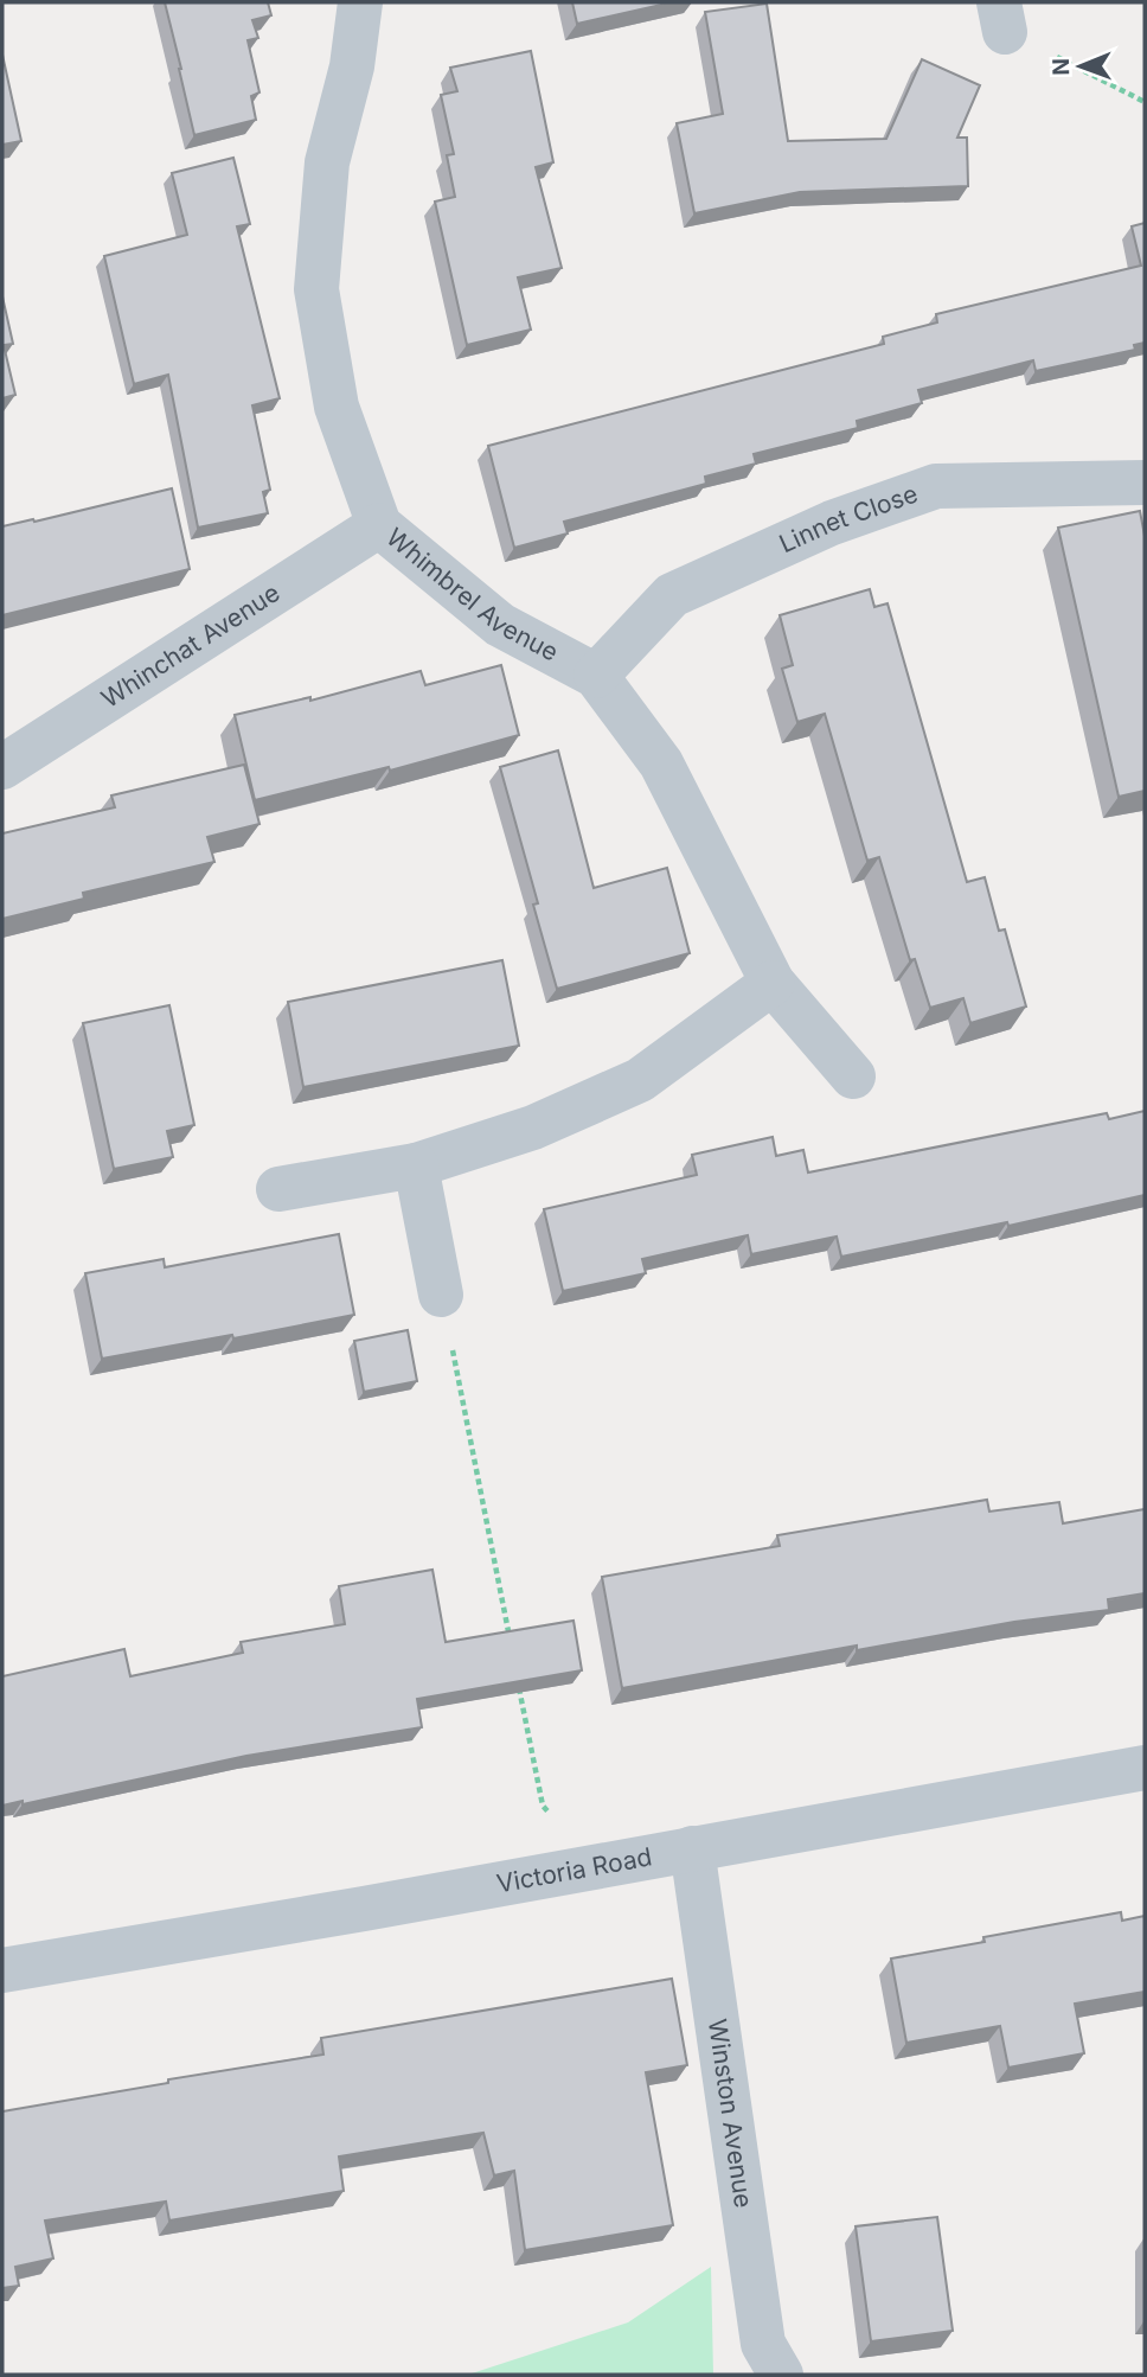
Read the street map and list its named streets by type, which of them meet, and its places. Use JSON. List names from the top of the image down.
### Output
{
  "streets": {
    "street": [
      "Linnet Close",
      "Whimbrel Avenue",
      "Whinchat Avenue",
      "Victoria Road",
      "Winston Avenue"
    ]
  },
  "crossings": [
    ["Linnet Close", "Whimbrel Avenue"],
    ["Whimbrel Avenue", "Whinchat Avenue"],
    ["Victoria Road", "Winston Avenue"]
  ],
  "north": "left"
}
